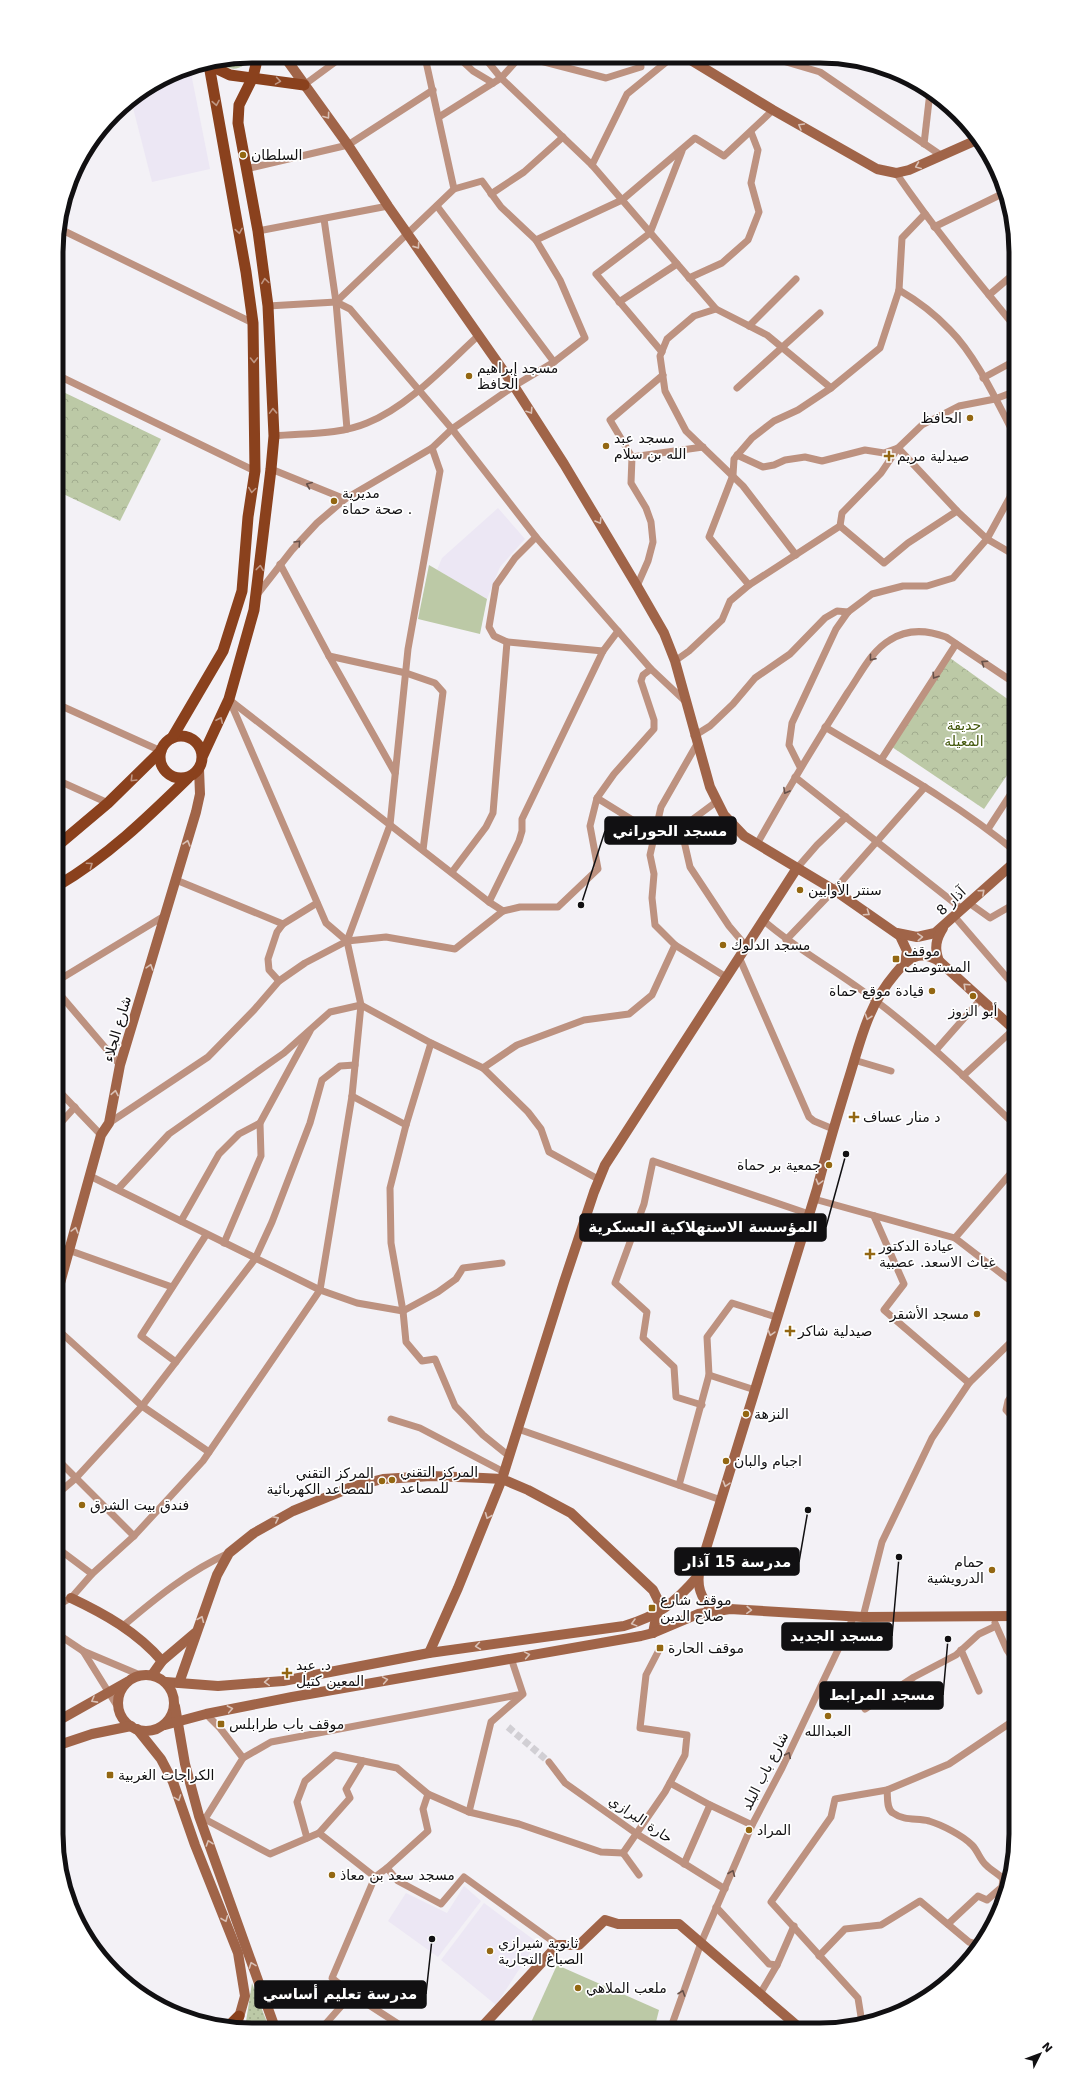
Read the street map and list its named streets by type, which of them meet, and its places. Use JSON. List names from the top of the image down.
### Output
{
  "streets": {
    "main road": ["8 آذار", "شارع الجلاء"],
    "street": ["شارع باب البلد", "حارة البرازي"]
  },
  "crossings": [
    ["شارع باب البلد", "حارة البرازي"]
  ],
  "one_way": ["شارع الجلاء", "شارع باب البلد"],
  "parks": ["حديقة المغيلة"],
  "places": {
    "other": [
      "السلطان",
      "مسجد إبراهيم الحافظ",
      "الحافظ",
      "مسجد عبد الله بن سلام",
      "مديرية صحة حماة .",
      "سنتر الأوابين",
      "مسجد الحوراني",
      "مسجد الدلوك",
      "قيادة موقع حماة",
      "أبو الزوز",
      "المؤسسة الاستهلاكية العسكرية",
      "جمعية بر حماة",
      "مسجد الأشقر",
      "النزهة",
      "اجبام والبان",
      "المركز التقني للمصاعد",
      "المركز التقني للمصاعد الكهربائية",
      "فندق بيت الشرق",
      "مدرسة 15 آذار",
      "مسجد الجديد",
      "حمام الدرويشية",
      "مسجد المرابط",
      "العبدالله",
      "المراد",
      "مسجد سعد بن معاذ",
      "مدرسة تعليم أساسي",
      "ثانوية شيرازي الصباغ التجارية",
      "ملعب الملاهي"
    ],
    "health": [
      "صيدلية مريم",
      "د منار عساف",
      "عيادة الدكتور غياث الاسعد. عصبية",
      "صيدلية شاكر",
      "د. عبد المعين كتيل"
    ],
    "transit": [
      "موقف المستوصف",
      "موقف شارع صلاح الدين",
      "موقف الحارة",
      "موقف باب طرابلس",
      "الكراجات الغربية"
    ]
  },
  "north": "top right"
}
